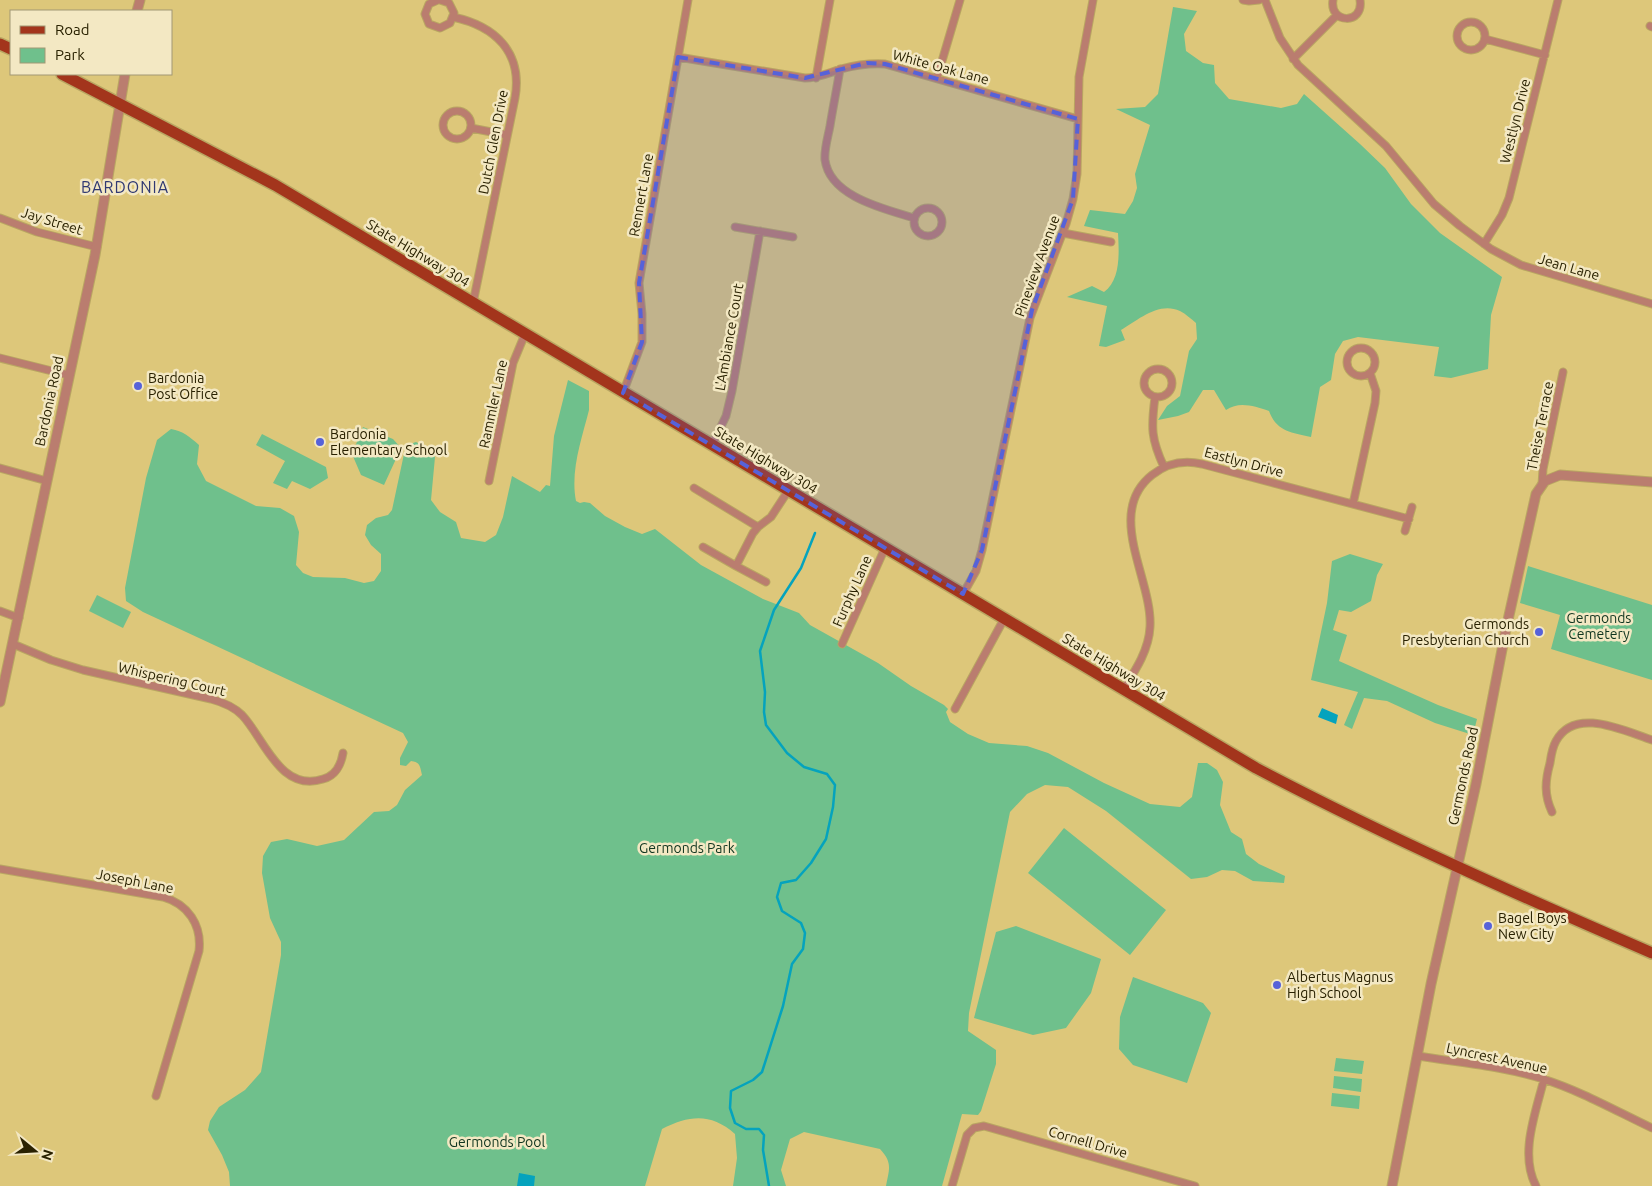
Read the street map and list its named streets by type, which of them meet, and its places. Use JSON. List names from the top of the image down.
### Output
{
  "streets": {
    "main road": ["State Highway 304"],
    "street": [
      "White Oak Lane",
      "Westlyn Drive",
      "Dutch Glen Drive",
      "Rennert Lane",
      "Jay Street",
      "Pineview Avenue",
      "Jean Lane",
      "L'Ambiance Court",
      "Bardonia Road",
      "Rammler Lane",
      "Theise Terrace",
      "Eastlyn Drive",
      "Furphy Lane",
      "Whispering Court",
      "Germonds Road",
      "Joseph Lane",
      "Lyncrest Avenue",
      "Cornell Drive"
    ]
  },
  "crossings": [
    ["White Oak Lane", "Rennert Lane"],
    ["White Oak Lane", "Pineview Avenue"],
    ["Westlyn Drive", "Jean Lane"],
    ["Dutch Glen Drive", "State Highway 304"],
    ["Rennert Lane", "State Highway 304"],
    ["Jay Street", "Bardonia Road"],
    ["State Highway 304", "Pineview Avenue"],
    ["State Highway 304", "L'Ambiance Court"],
    ["State Highway 304", "Bardonia Road"],
    ["State Highway 304", "Rammler Lane"],
    ["State Highway 304", "Eastlyn Drive"],
    ["State Highway 304", "Furphy Lane"],
    ["State Highway 304", "Germonds Road"],
    ["Bardonia Road", "Whispering Court"],
    ["Theise Terrace", "Germonds Road"],
    ["Germonds Road", "Lyncrest Avenue"]
  ],
  "districts": ["BARDONIA"],
  "parks": ["Germonds Cemetery", "Germonds Park", "Germonds Pool"],
  "places": [
    "Bardonia Post Office",
    "Bardonia Elementary School",
    "Germonds Presbyterian Church",
    "Bagel Boys New City",
    "Albertus Magnus High School"
  ],
  "legend": ["Road", "Park"],
  "north": "right"
}
